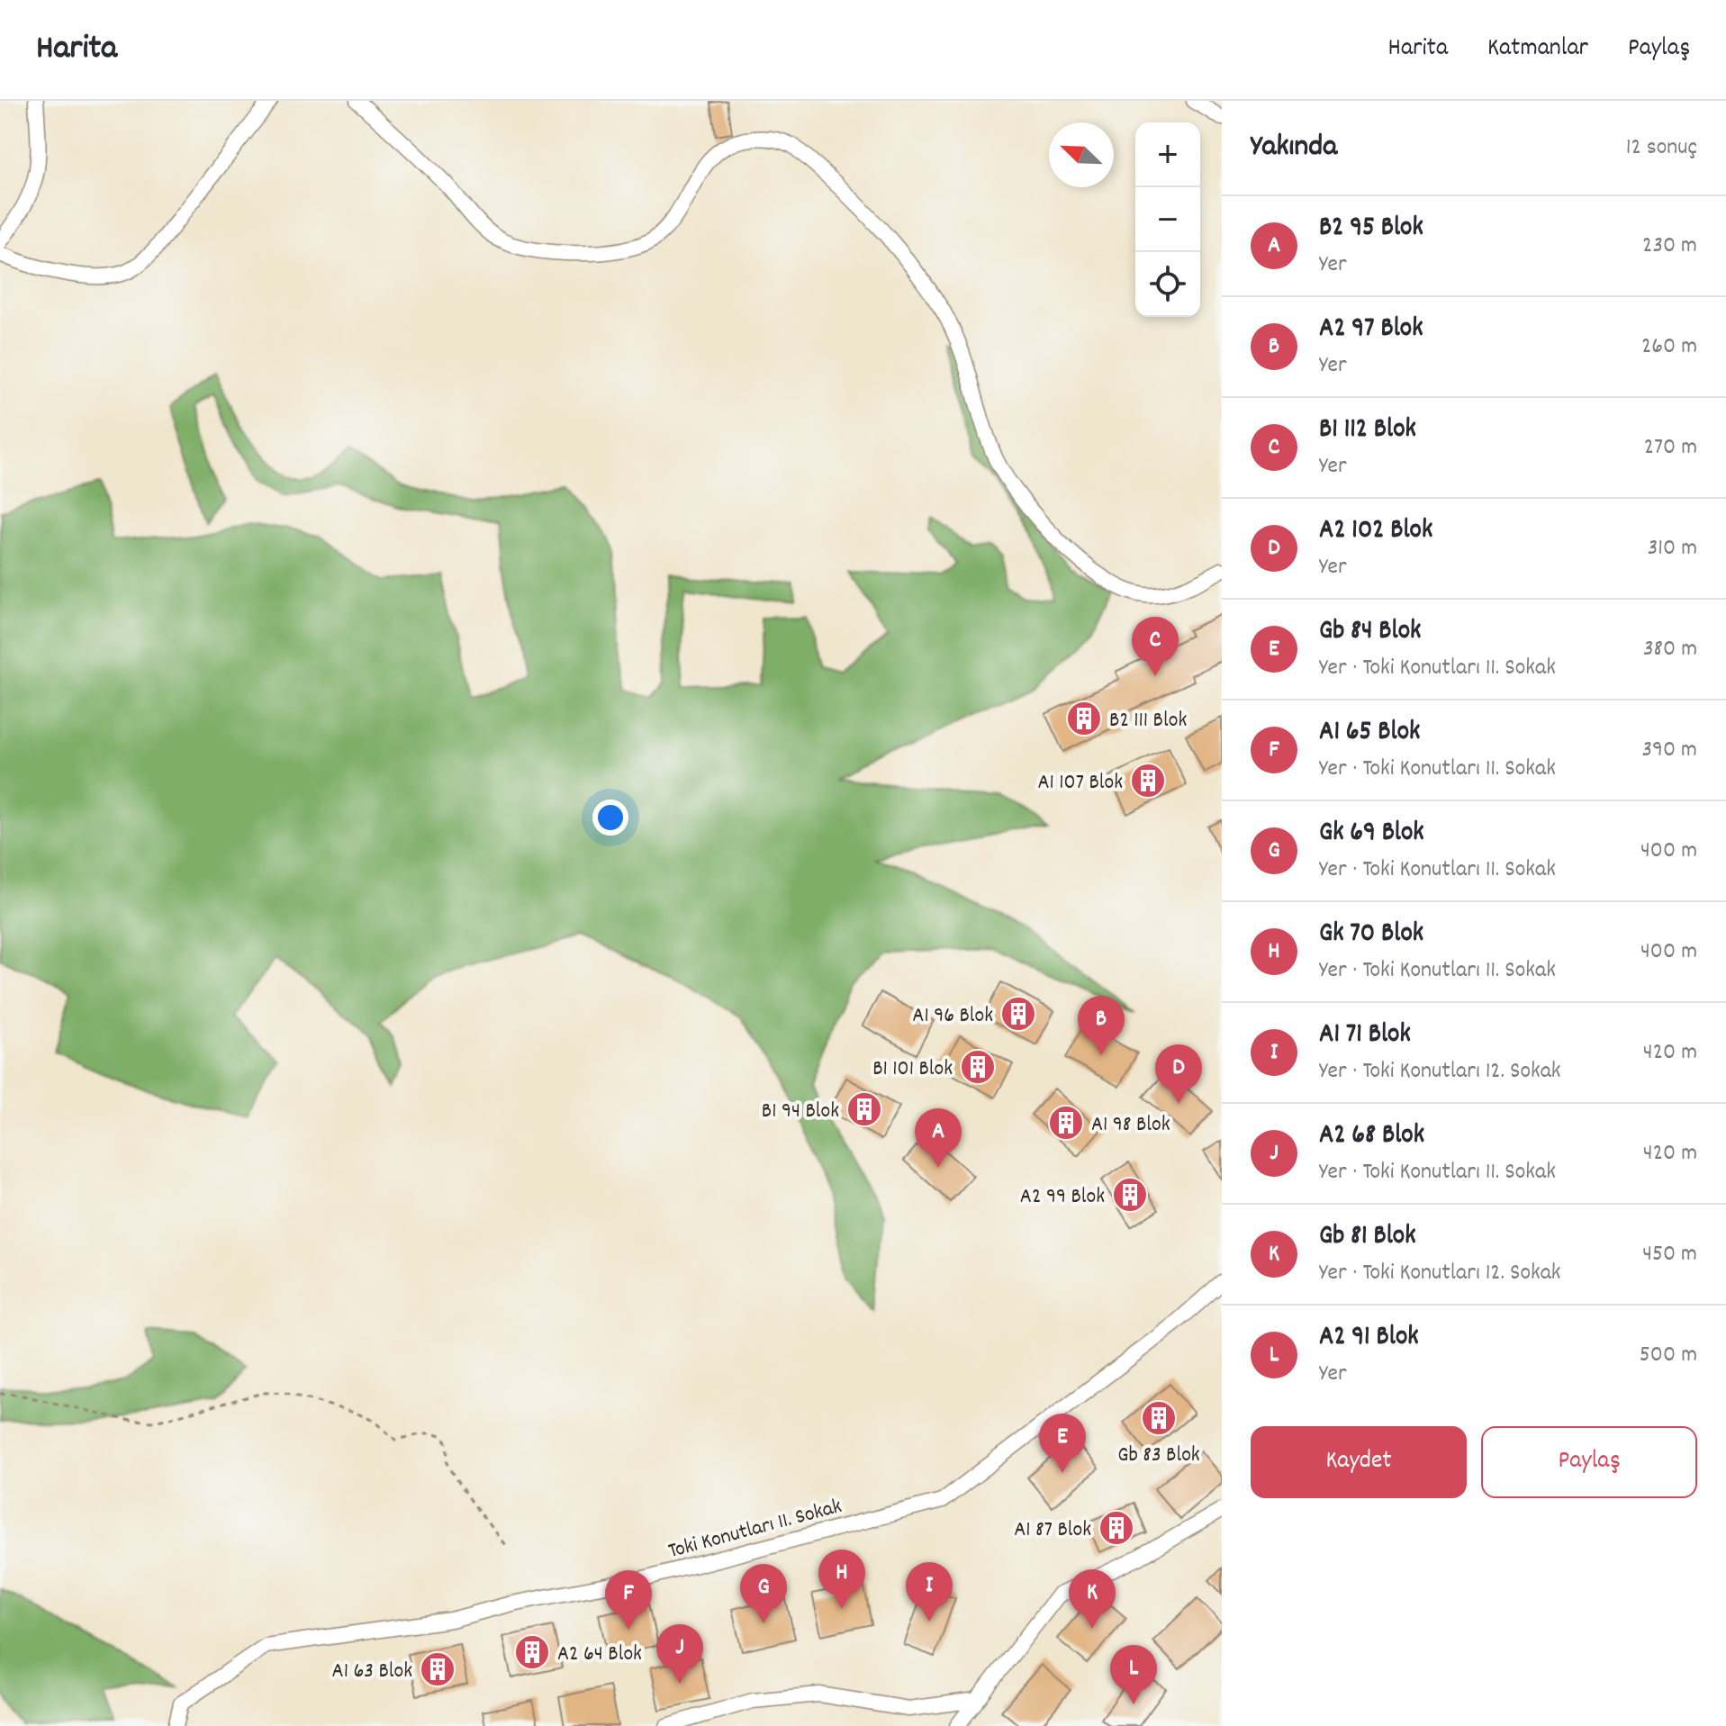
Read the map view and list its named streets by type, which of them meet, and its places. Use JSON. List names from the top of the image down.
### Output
{
  "streets": {
    "street": ["Toki Konutları 11. Sokak"]
  },
  "places": {
    "building": [
      "B2 111 Blok",
      "A1 107 Blok",
      "A1 96 Blok",
      "B1 101 Blok",
      "B1 94 Blok",
      "A1 98 Blok",
      "A2 99 Blok",
      "Gb 83 Blok",
      "A1 87 Blok",
      "A2 64 Blok",
      "A1 63 Blok"
    ]
  },
  "north": "top left",
  "page": {
    "header": "Harita",
    "nav": ["Harita", "Katmanlar", "Paylaş"],
    "heading": ["Yakında", "12 sonuç"],
    "map_buttons": ["+", "−"],
    "list": [
      {
        "mark": "A",
        "name": "B2 95 Blok",
        "note": "Yer",
        "value": "230 m"
      },
      {
        "mark": "B",
        "name": "A2 97 Blok",
        "note": "Yer",
        "value": "260 m"
      },
      {
        "mark": "C",
        "name": "B1 112 Blok",
        "note": "Yer",
        "value": "270 m"
      },
      {
        "mark": "D",
        "name": "A2 102 Blok",
        "note": "Yer",
        "value": "310 m"
      },
      {
        "mark": "E",
        "name": "Gb 84 Blok",
        "note": "Yer · Toki Konutları 11. Sokak",
        "value": "380 m"
      },
      {
        "mark": "F",
        "name": "A1 65 Blok",
        "note": "Yer · Toki Konutları 11. Sokak",
        "value": "390 m"
      },
      {
        "mark": "G",
        "name": "Gk 69 Blok",
        "note": "Yer · Toki Konutları 11. Sokak",
        "value": "400 m"
      },
      {
        "mark": "H",
        "name": "Gk 70 Blok",
        "note": "Yer · Toki Konutları 11. Sokak",
        "value": "400 m"
      },
      {
        "mark": "I",
        "name": "A1 71 Blok",
        "note": "Yer · Toki Konutları 12. Sokak",
        "value": "420 m"
      },
      {
        "mark": "J",
        "name": "A2 68 Blok",
        "note": "Yer · Toki Konutları 11. Sokak",
        "value": "420 m"
      },
      {
        "mark": "K",
        "name": "Gb 81 Blok",
        "note": "Yer · Toki Konutları 12. Sokak",
        "value": "450 m"
      },
      {
        "mark": "L",
        "name": "A2 91 Blok",
        "note": "Yer",
        "value": "500 m"
      }
    ],
    "pins": [
      "C",
      "B",
      "D",
      "A",
      "E",
      "H",
      "I",
      "G",
      "K",
      "F",
      "J",
      "L"
    ],
    "buttons": ["Kaydet", "Paylaş"]
  }
}
